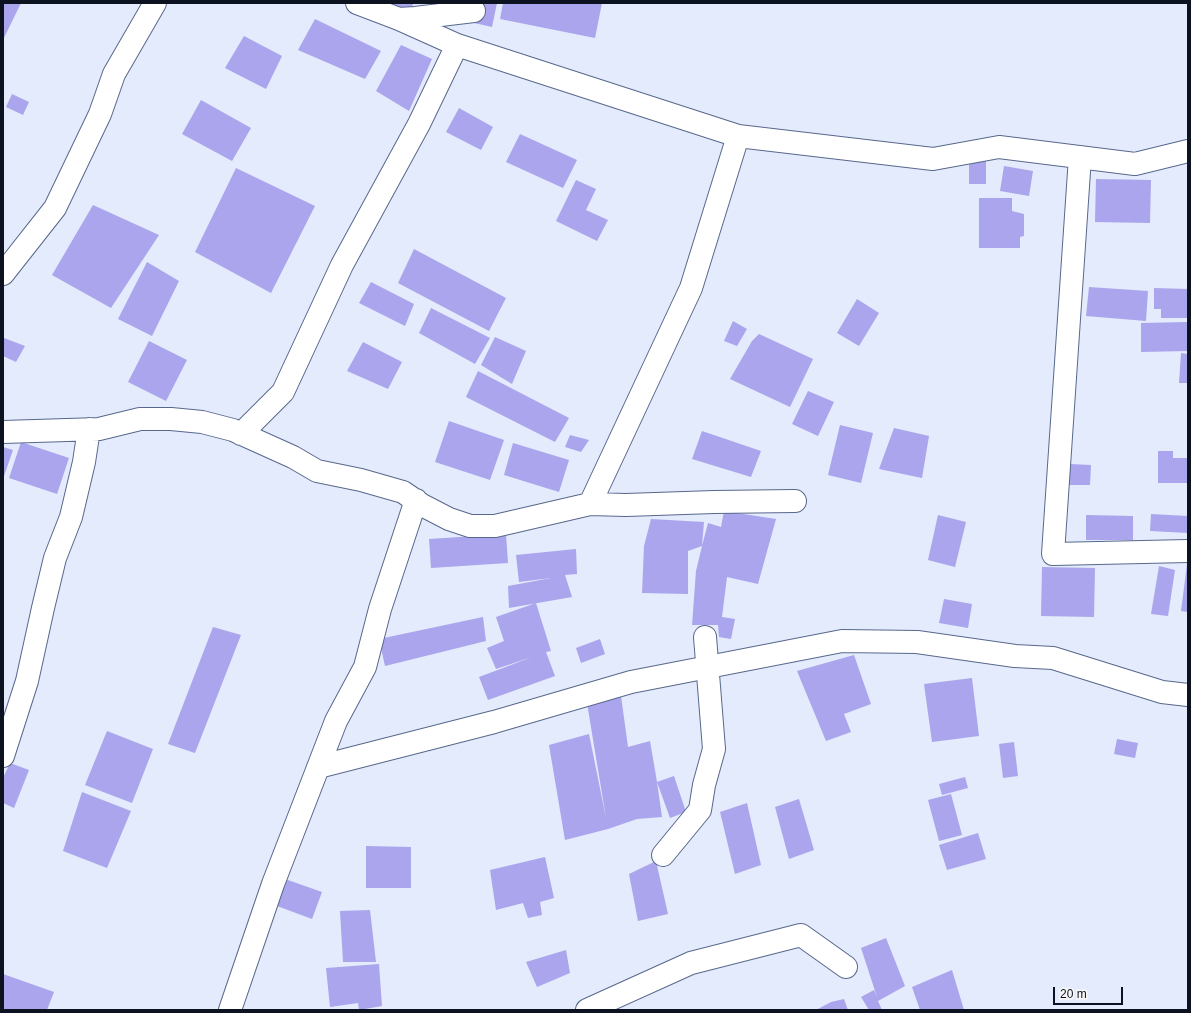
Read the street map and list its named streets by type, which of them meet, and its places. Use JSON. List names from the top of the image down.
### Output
{
  "scale_bar": "20 m"
}
